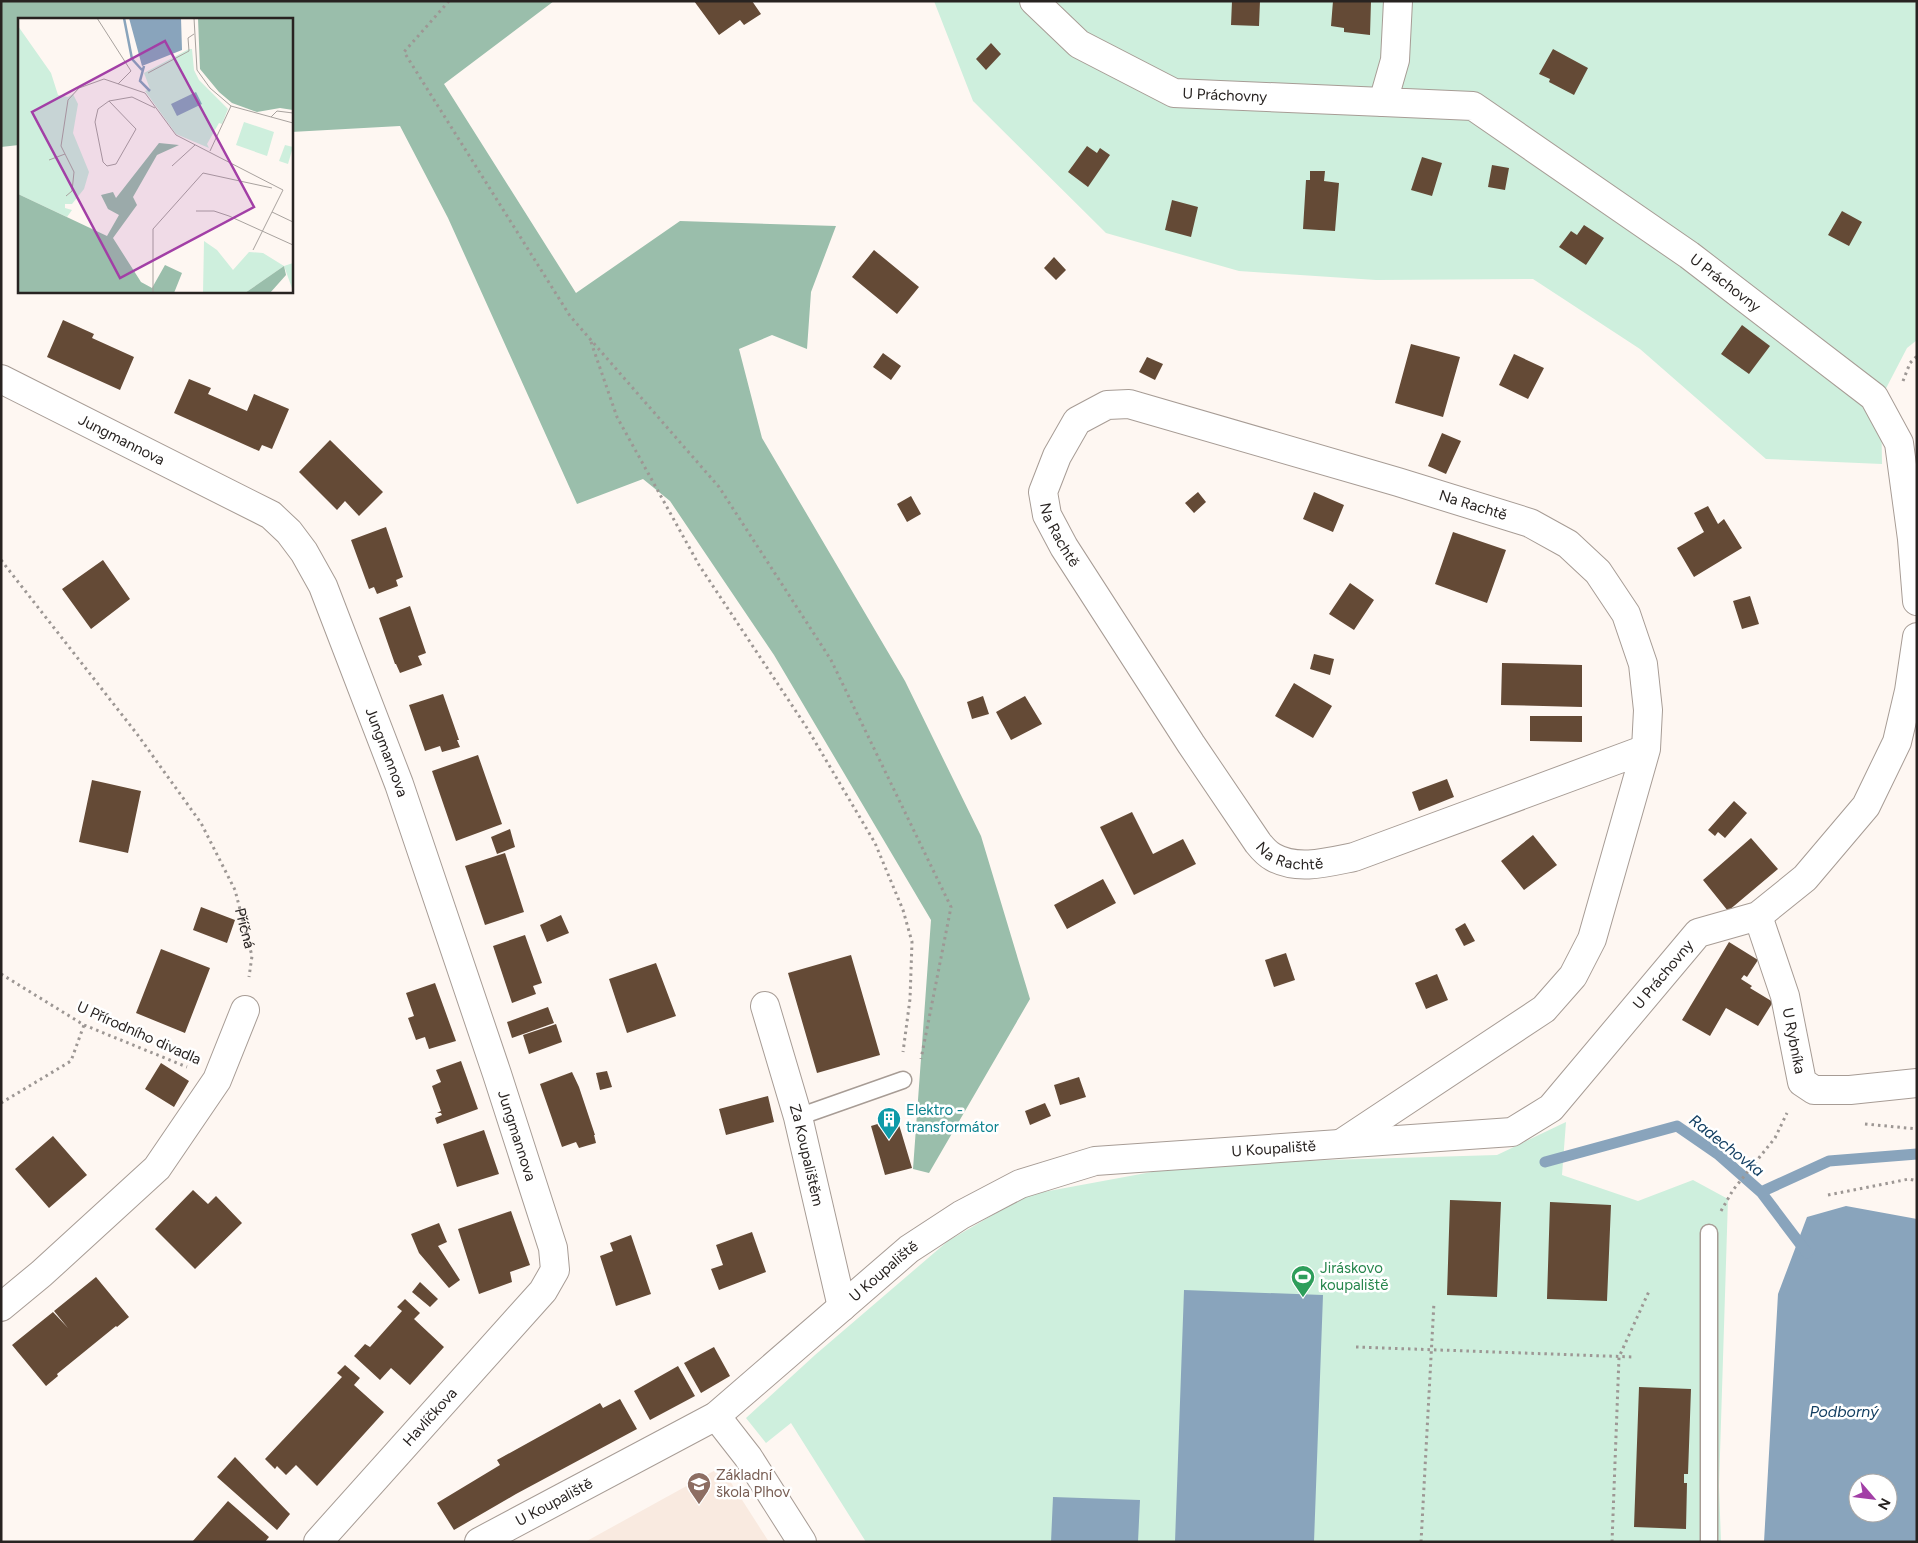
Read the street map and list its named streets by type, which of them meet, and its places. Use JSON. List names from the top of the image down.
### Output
{
  "streets": {
    "street": [
      "U Práchovny",
      "Jungmannova",
      "Na Rachtě",
      "U Rybníka",
      "U Koupaliště",
      "Za Koupalištěm",
      "Havlíčkova"
    ],
    "path": ["Příčná", "U Přírodního divadla"]
  },
  "crossings": [
    ["U Práchovny", "Na Rachtě"],
    ["U Práchovny", "U Rybníka"],
    ["U Práchovny", "U Koupaliště"],
    ["Jungmannova", "Havlíčkova"],
    ["Na Rachtě", "U Koupaliště"],
    ["U Koupaliště", "Za Koupalištěm"]
  ],
  "water": ["Radechovka", "Podborný"],
  "places": {
    "building": ["Elektro - transformátor"],
    "sports": ["Jiráskovo koupaliště"],
    "school or university": ["Základní škola Plhov"]
  },
  "north": "bottom right"
}
